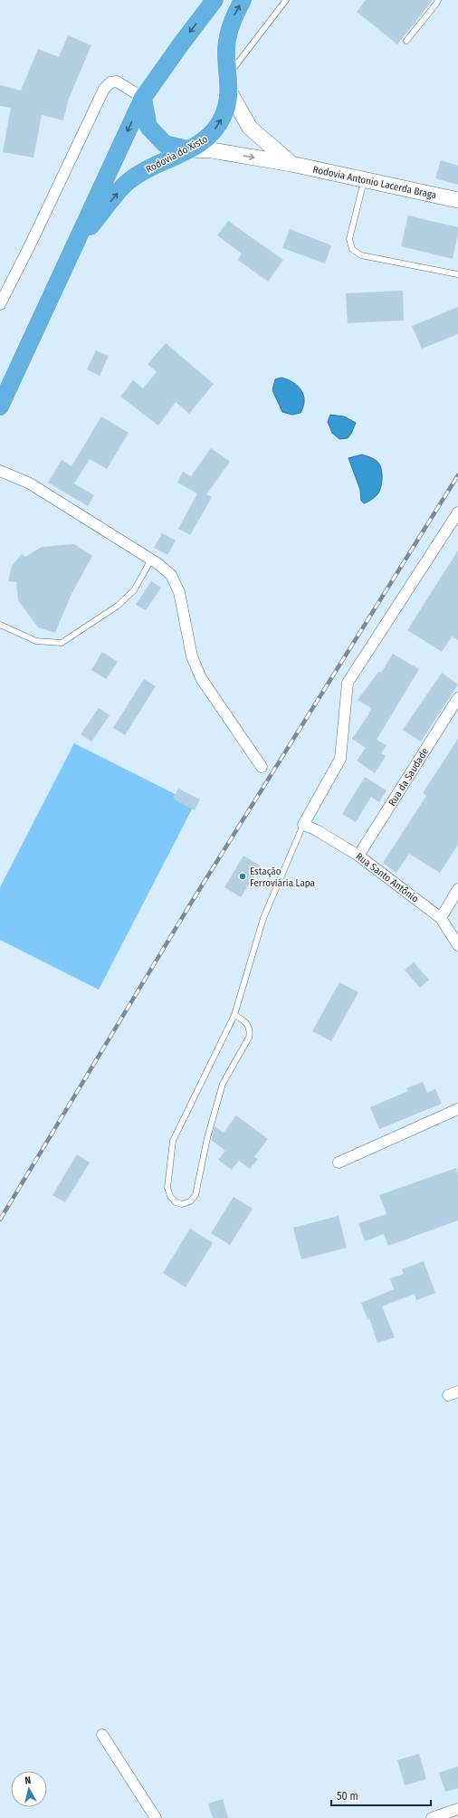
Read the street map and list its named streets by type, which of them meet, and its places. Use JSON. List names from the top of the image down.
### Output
{
  "streets": {
    "highway": ["Rodovia do Xisto"],
    "main road": ["Rodovia Antonio Lacerda Braga"],
    "street": ["Rua da Saudade", "Rua Santo Antônio"]
  },
  "crossings": [
    ["Rodovia do Xisto", "Rodovia Antonio Lacerda Braga"],
    ["Rua da Saudade", "Rua Santo Antônio"]
  ],
  "places": ["Estação Ferroviária Lapa"],
  "scale_bar": "50 m",
  "north": "top"
}
